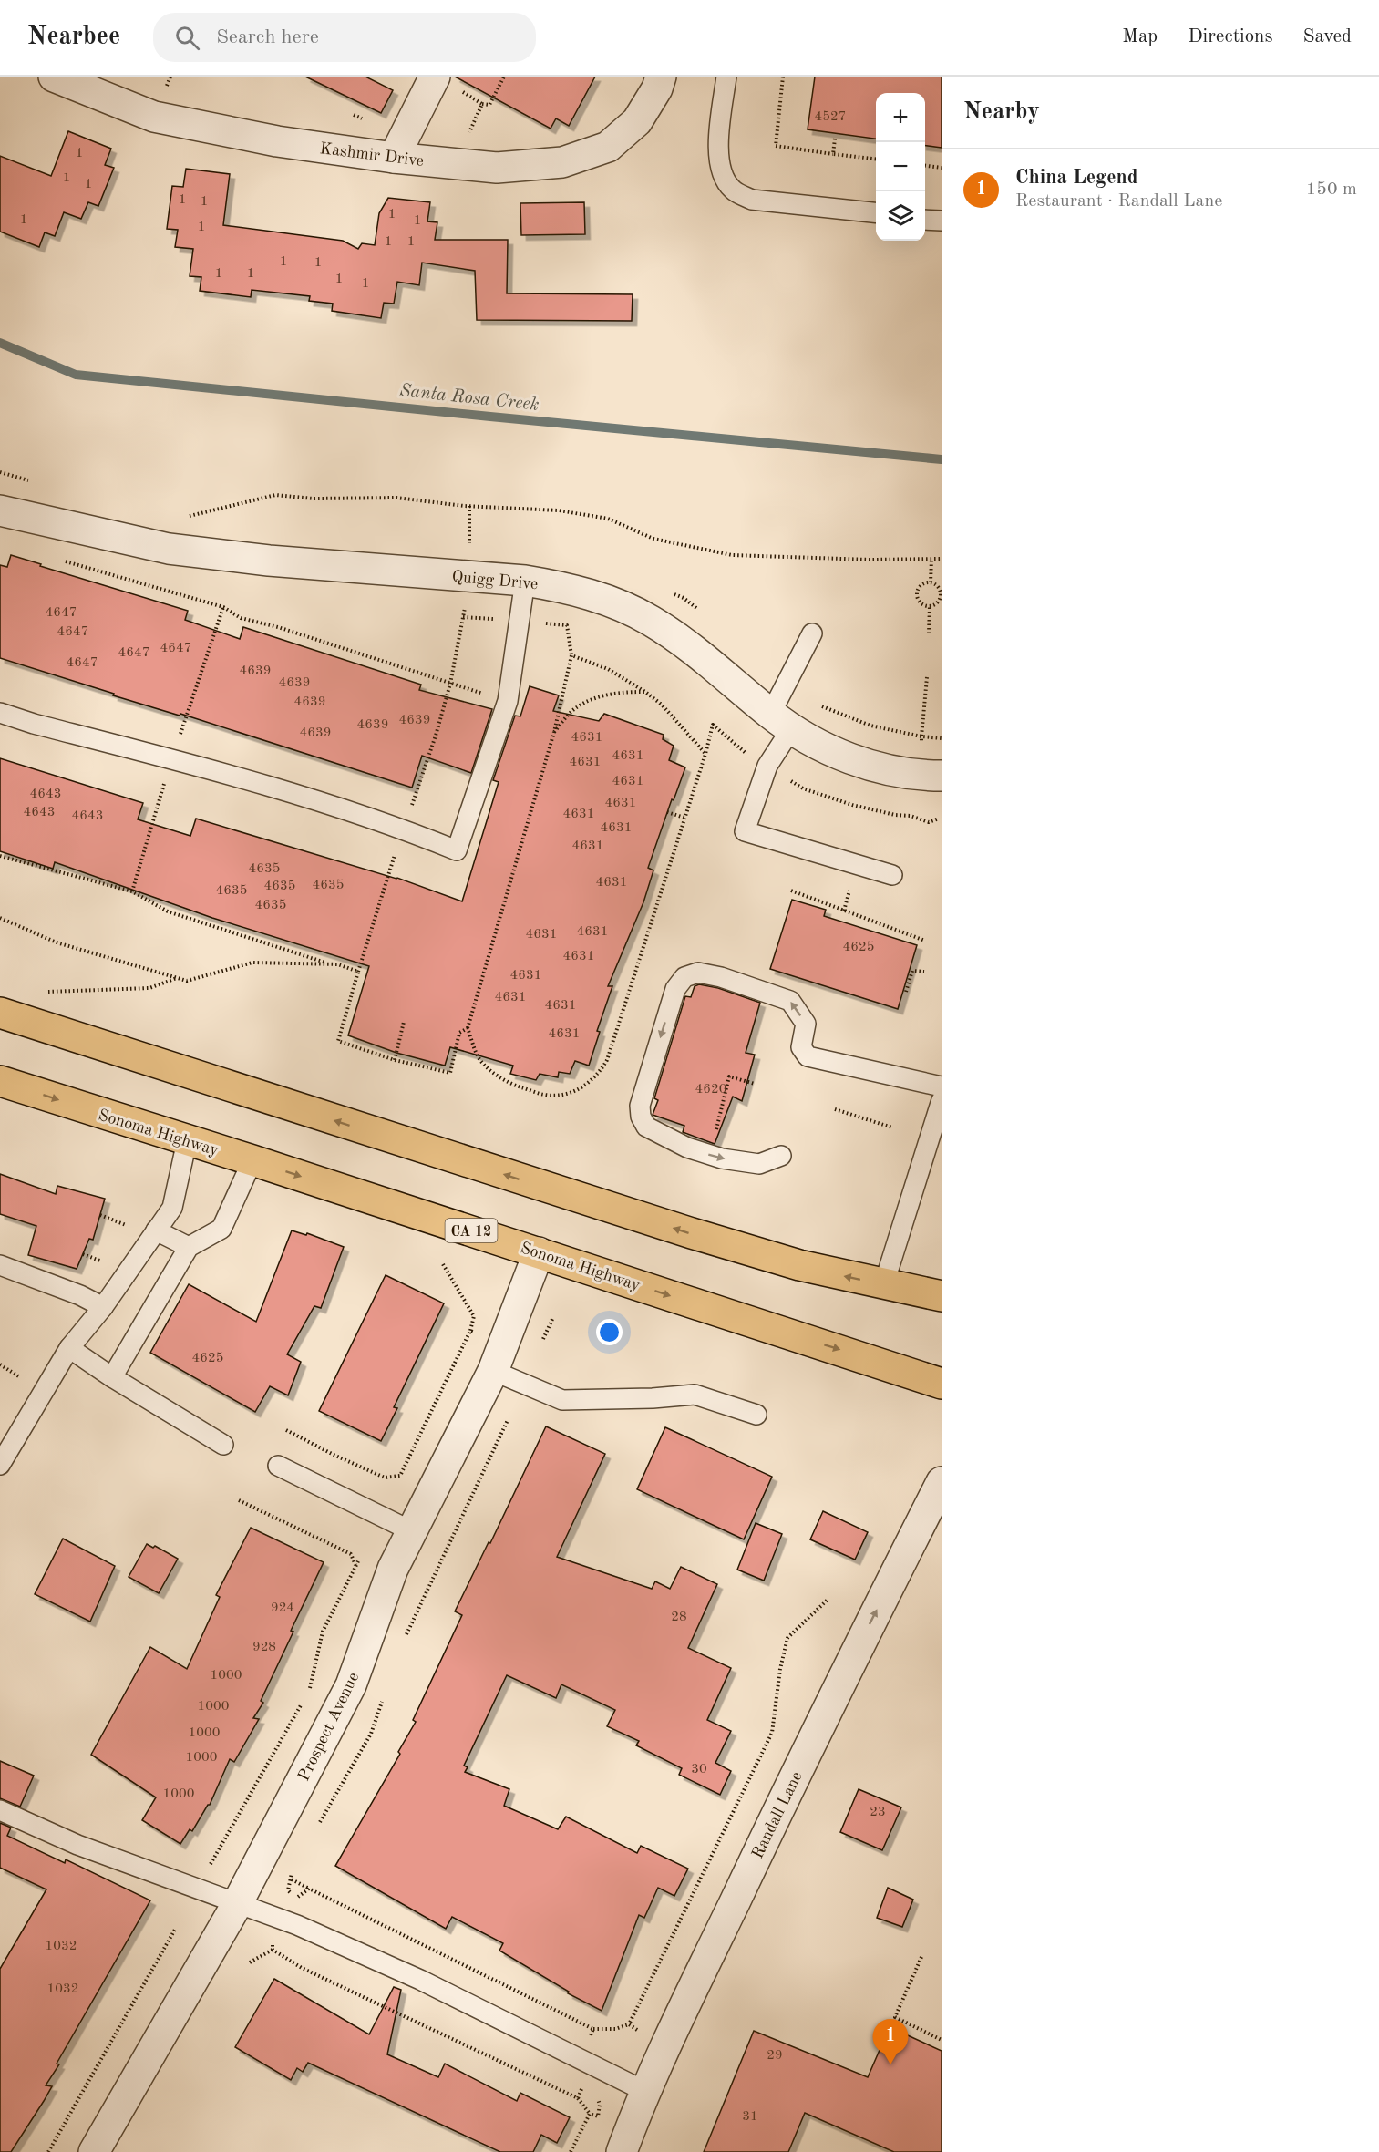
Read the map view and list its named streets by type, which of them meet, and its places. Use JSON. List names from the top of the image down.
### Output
{
  "streets": {
    "main road": ["Sonoma Highway", "CA 12"],
    "street": [
      "Kashmir Drive",
      "Quigg Drive",
      "Prospect Avenue",
      "Randall Lane"
    ]
  },
  "crossings": [
    ["Sonoma Highway", "Prospect Avenue"]
  ],
  "one_way": ["Randall Lane"],
  "water": ["Santa Rosa Creek"],
  "house_numbers": [
    "4527",
    "1",
    "1",
    "1",
    "1",
    "1",
    "1",
    "1",
    "1",
    "1",
    "1",
    "1",
    "1",
    "1",
    "1",
    "1",
    "1",
    "1",
    "4647",
    "4647",
    "4647",
    "4647",
    "4647",
    "4639",
    "4639",
    "4639",
    "4639",
    "4639",
    "4639",
    "4631",
    "4631",
    "4631",
    "4631",
    "4643",
    "4631",
    "4643",
    "4631",
    "4643",
    "4631",
    "4631",
    "4635",
    "4631",
    "4635",
    "4635",
    "4635",
    "4635",
    "4631",
    "4631",
    "4625",
    "4631",
    "4631",
    "4631",
    "4631",
    "4631",
    "4620",
    "4625",
    "924",
    "28",
    "928",
    "1000",
    "1000",
    "1000",
    "1000",
    "30",
    "1000",
    "23",
    "1032",
    "1032",
    "29",
    "31"
  ],
  "page": {
    "header": "Nearbee",
    "search": "Search here",
    "nav": ["Map", "Directions", "Saved"],
    "heading": "Nearby",
    "map_buttons": ["+", "−"],
    "list": [
      {
        "mark": "1",
        "name": "China Legend",
        "note": "Restaurant · Randall Lane",
        "value": "150 m"
      }
    ],
    "pins": "1"
  }
}
